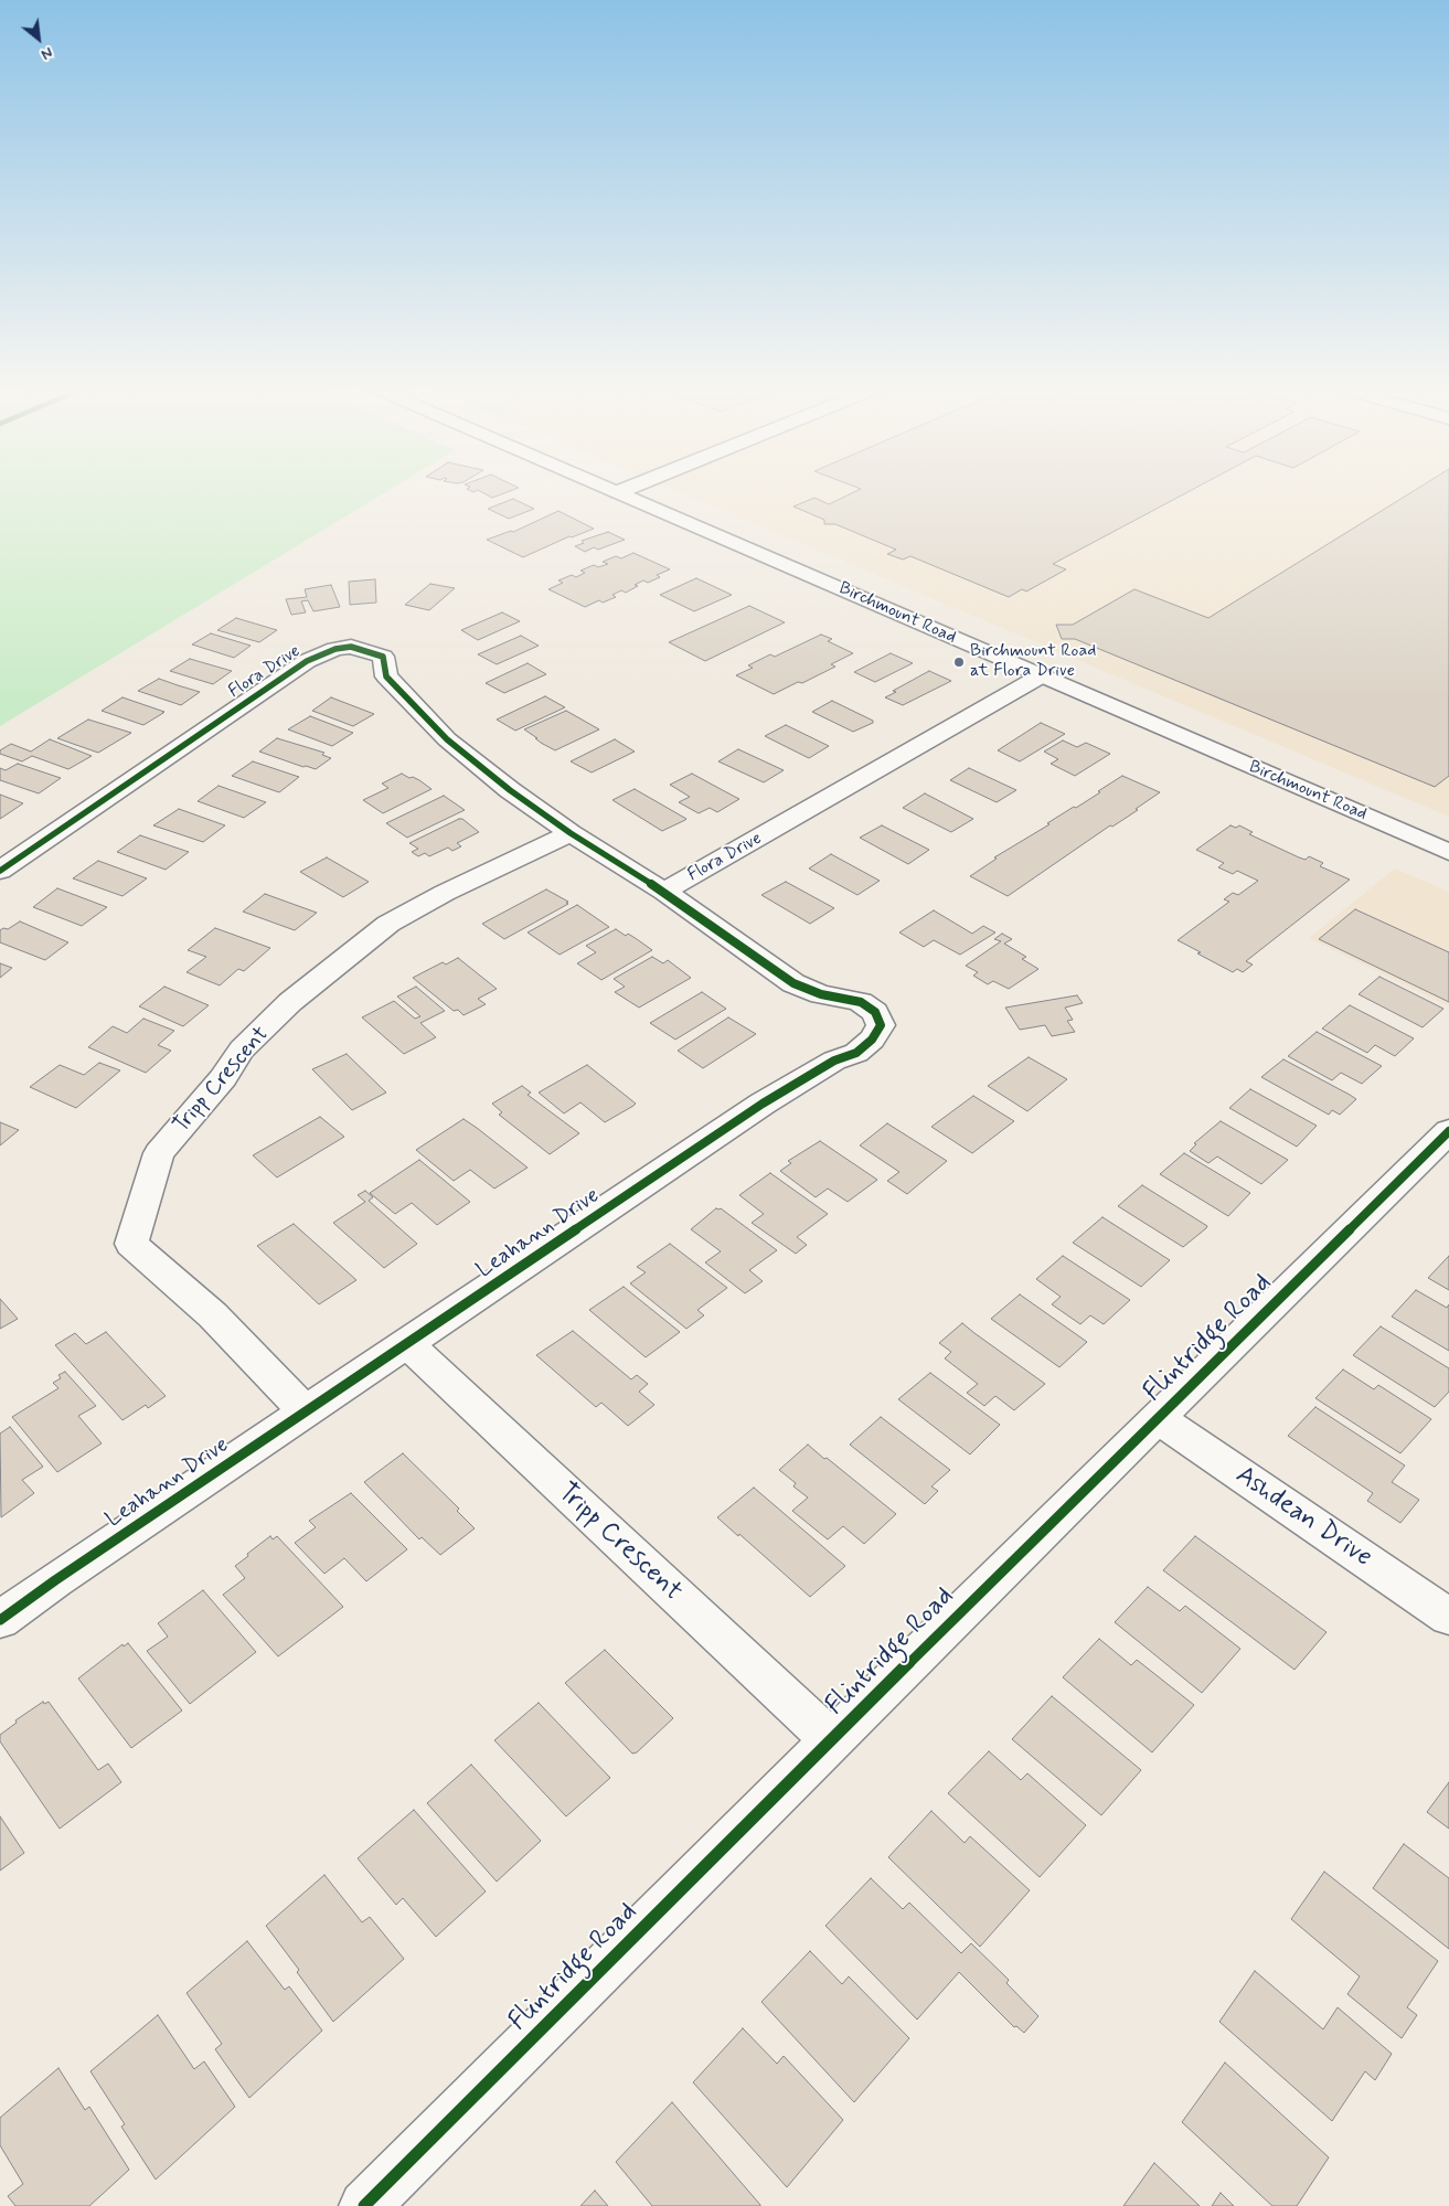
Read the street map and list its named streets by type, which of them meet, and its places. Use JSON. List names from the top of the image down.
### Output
{
  "streets": {
    "street": [
      "Birchmount Road",
      "Flora Drive",
      "Tripp Crescent",
      "Leahann Drive",
      "Flintridge Road",
      "Ashdean Drive"
    ]
  },
  "crossings": [
    ["Birchmount Road", "Flora Drive"],
    ["Flora Drive", "Tripp Crescent"],
    ["Flora Drive", "Leahann Drive"],
    ["Tripp Crescent", "Leahann Drive"],
    ["Tripp Crescent", "Flintridge Road"],
    ["Flintridge Road", "Ashdean Drive"]
  ],
  "places": ["Birchmount Road at Flora Drive"],
  "north": "bottom right"
}
